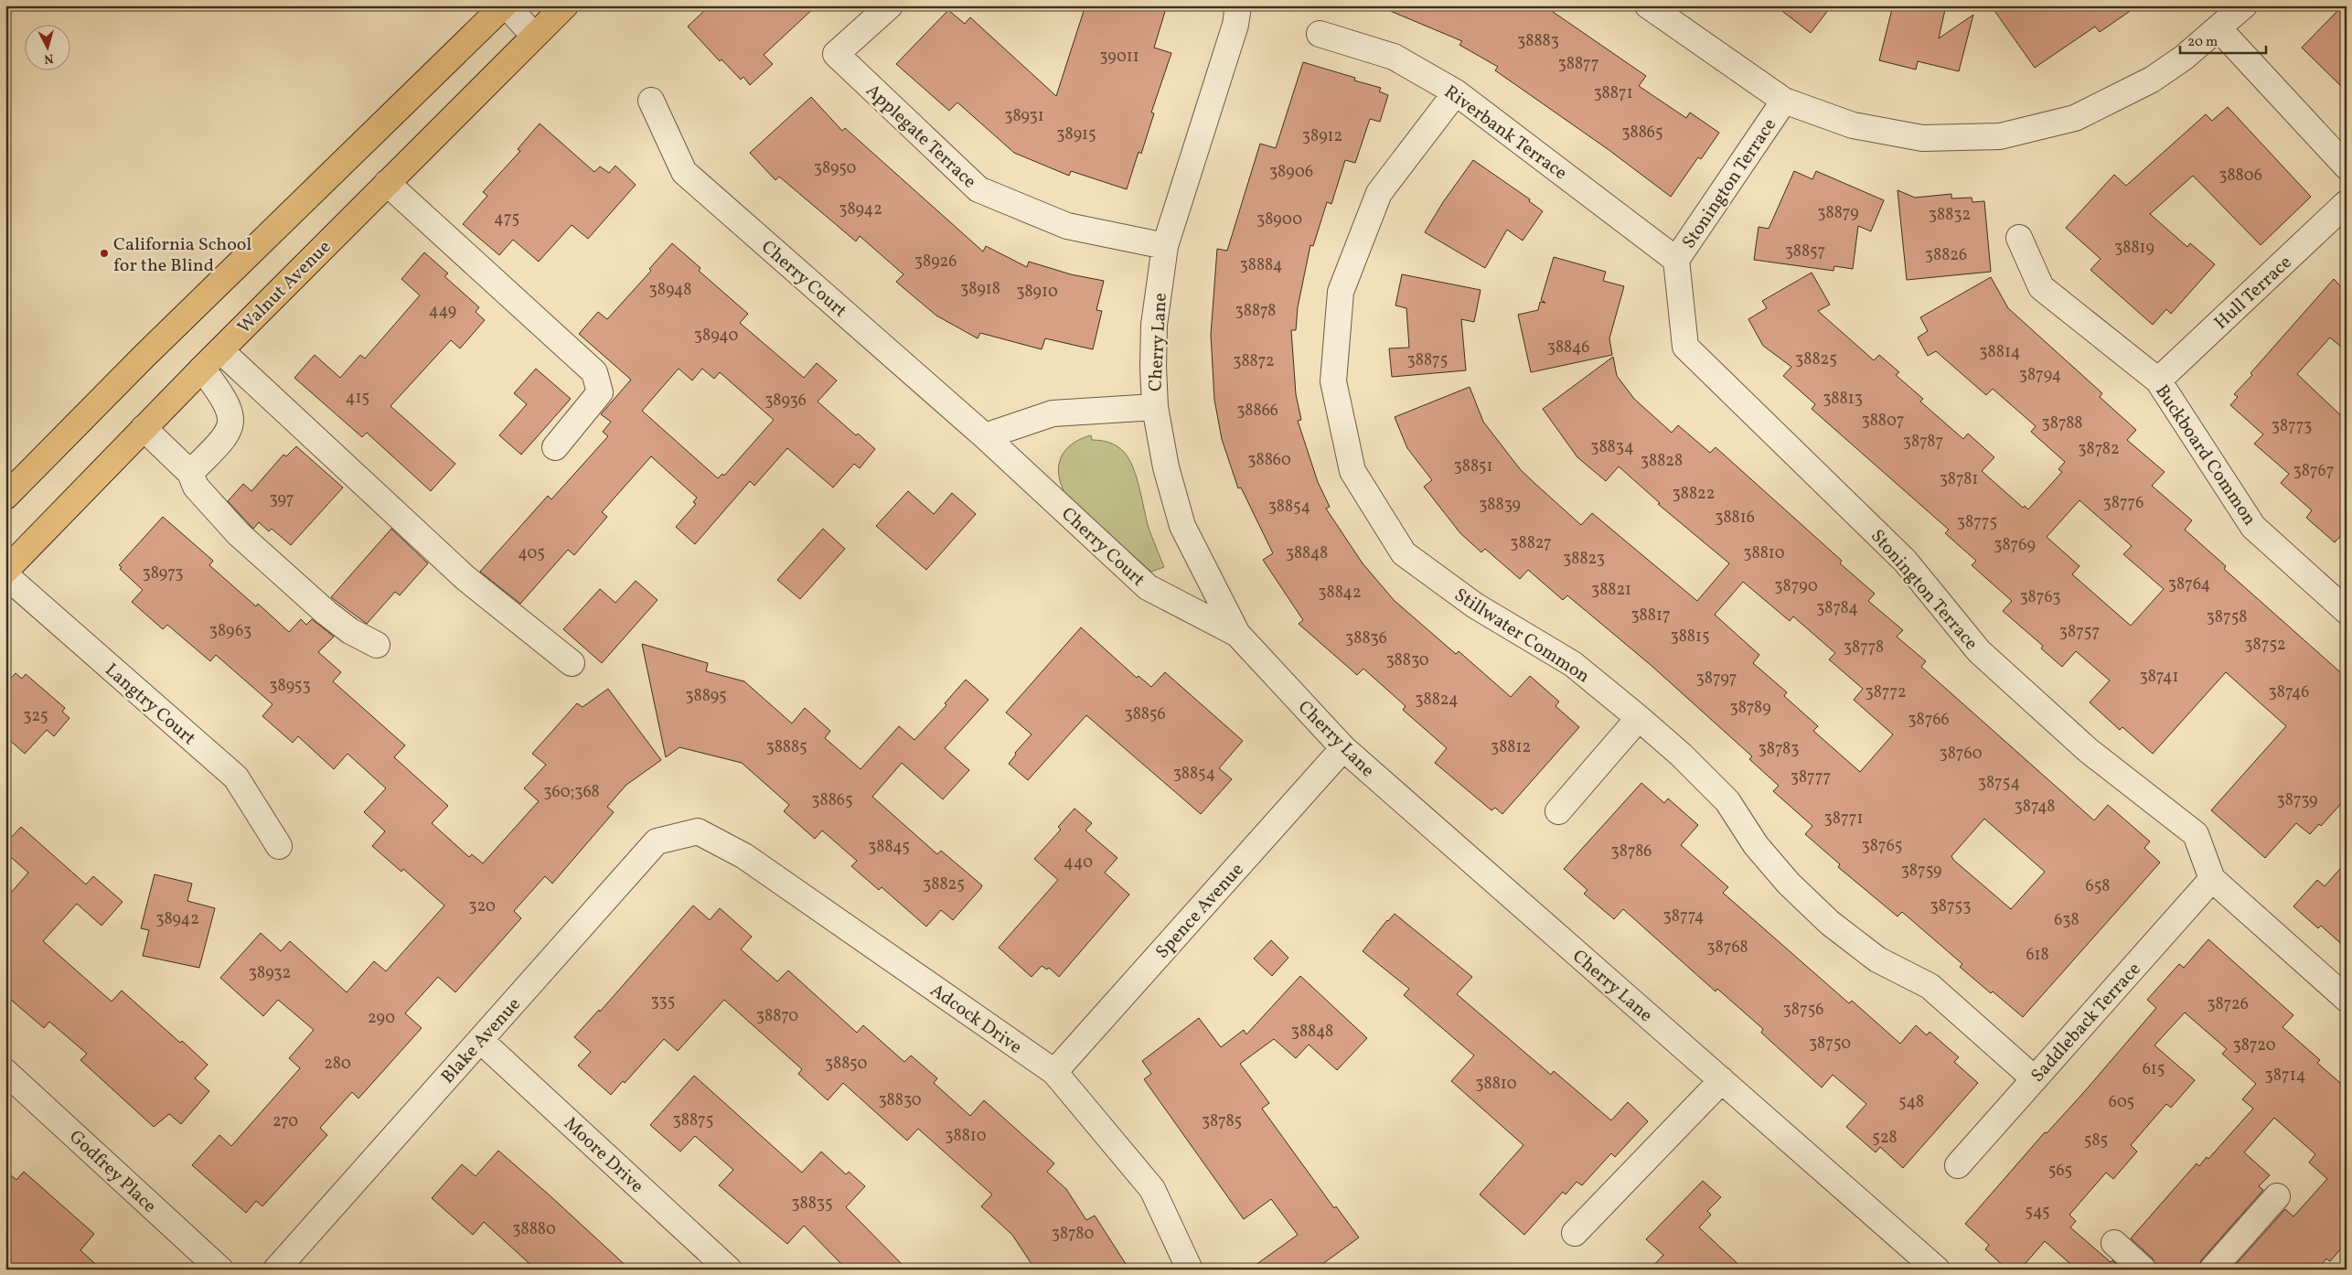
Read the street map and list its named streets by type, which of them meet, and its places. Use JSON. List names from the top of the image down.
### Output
{
  "streets": {
    "main road": ["Walnut Avenue"],
    "street": [
      "Riverbank Terrace",
      "Applegate Terrace",
      "Stonington Terrace",
      "Cherry Court",
      "Hull Terrace",
      "Cherry Lane",
      "Buckboard Common",
      "Stillwater Common",
      "Langtry Court",
      "Spence Avenue",
      "Adcock Drive",
      "Saddleback Terrace",
      "Blake Avenue",
      "Moore Drive",
      "Godfrey Place"
    ]
  },
  "crossings": [
    ["Riverbank Terrace", "Stonington Terrace"],
    ["Riverbank Terrace", "Stillwater Common"],
    ["Applegate Terrace", "Cherry Lane"],
    ["Stonington Terrace", "Saddleback Terrace"],
    ["Cherry Court", "Cherry Lane"],
    ["Hull Terrace", "Buckboard Common"],
    ["Cherry Lane", "Spence Avenue"],
    ["Stillwater Common", "Saddleback Terrace"],
    ["Spence Avenue", "Adcock Drive"],
    ["Adcock Drive", "Blake Avenue"],
    ["Blake Avenue", "Moore Drive"]
  ],
  "places": ["California School for the Blind"],
  "house_numbers": [
    "38883",
    "39011",
    "38877",
    "38871",
    "38931",
    "38865",
    "38915",
    "38912",
    "38950",
    "38906",
    "38806",
    "38942",
    "38879",
    "38832",
    "475",
    "38900",
    "38819",
    "38857",
    "38826",
    "38926",
    "38884",
    "38918",
    "38948",
    "38910",
    "449",
    "38878",
    "38940",
    "38846",
    "38814",
    "38825",
    "38875",
    "38872",
    "38794",
    "415",
    "38813",
    "38936",
    "38866",
    "38807",
    "38788",
    "38773",
    "38787",
    "38834",
    "38782",
    "38860",
    "38828",
    "38851",
    "38767",
    "38781",
    "38822",
    "397",
    "38776",
    "38839",
    "38854",
    "38816",
    "38775",
    "38827",
    "38769",
    "405",
    "38848",
    "38810",
    "38823",
    "38973",
    "38764",
    "38790",
    "38821",
    "38842",
    "38763",
    "38784",
    "38817",
    "38758",
    "38963",
    "38757",
    "38815",
    "38836",
    "38752",
    "38778",
    "38830",
    "38741",
    "38797",
    "38953",
    "38772",
    "38746",
    "38895",
    "38824",
    "38789",
    "38856",
    "325",
    "38766",
    "38885",
    "38812",
    "38783",
    "38760",
    "38854",
    "38777",
    "38754",
    "360;368",
    "38865",
    "38739",
    "38748",
    "38771",
    "38765",
    "38845",
    "38786",
    "440",
    "38759",
    "38825",
    "658",
    "320",
    "38753",
    "38774",
    "38942",
    "638",
    "38768",
    "618",
    "38932",
    "335",
    "38726",
    "38756",
    "38870",
    "290",
    "38848",
    "38750",
    "38720",
    "280",
    "38850",
    "615",
    "38714",
    "38810",
    "38830",
    "548",
    "605",
    "38875",
    "270",
    "38785",
    "38810",
    "528",
    "585",
    "565",
    "38835",
    "545",
    "38880",
    "38780"
  ],
  "scale_bar": "20 m",
  "north": "bottom"
}
